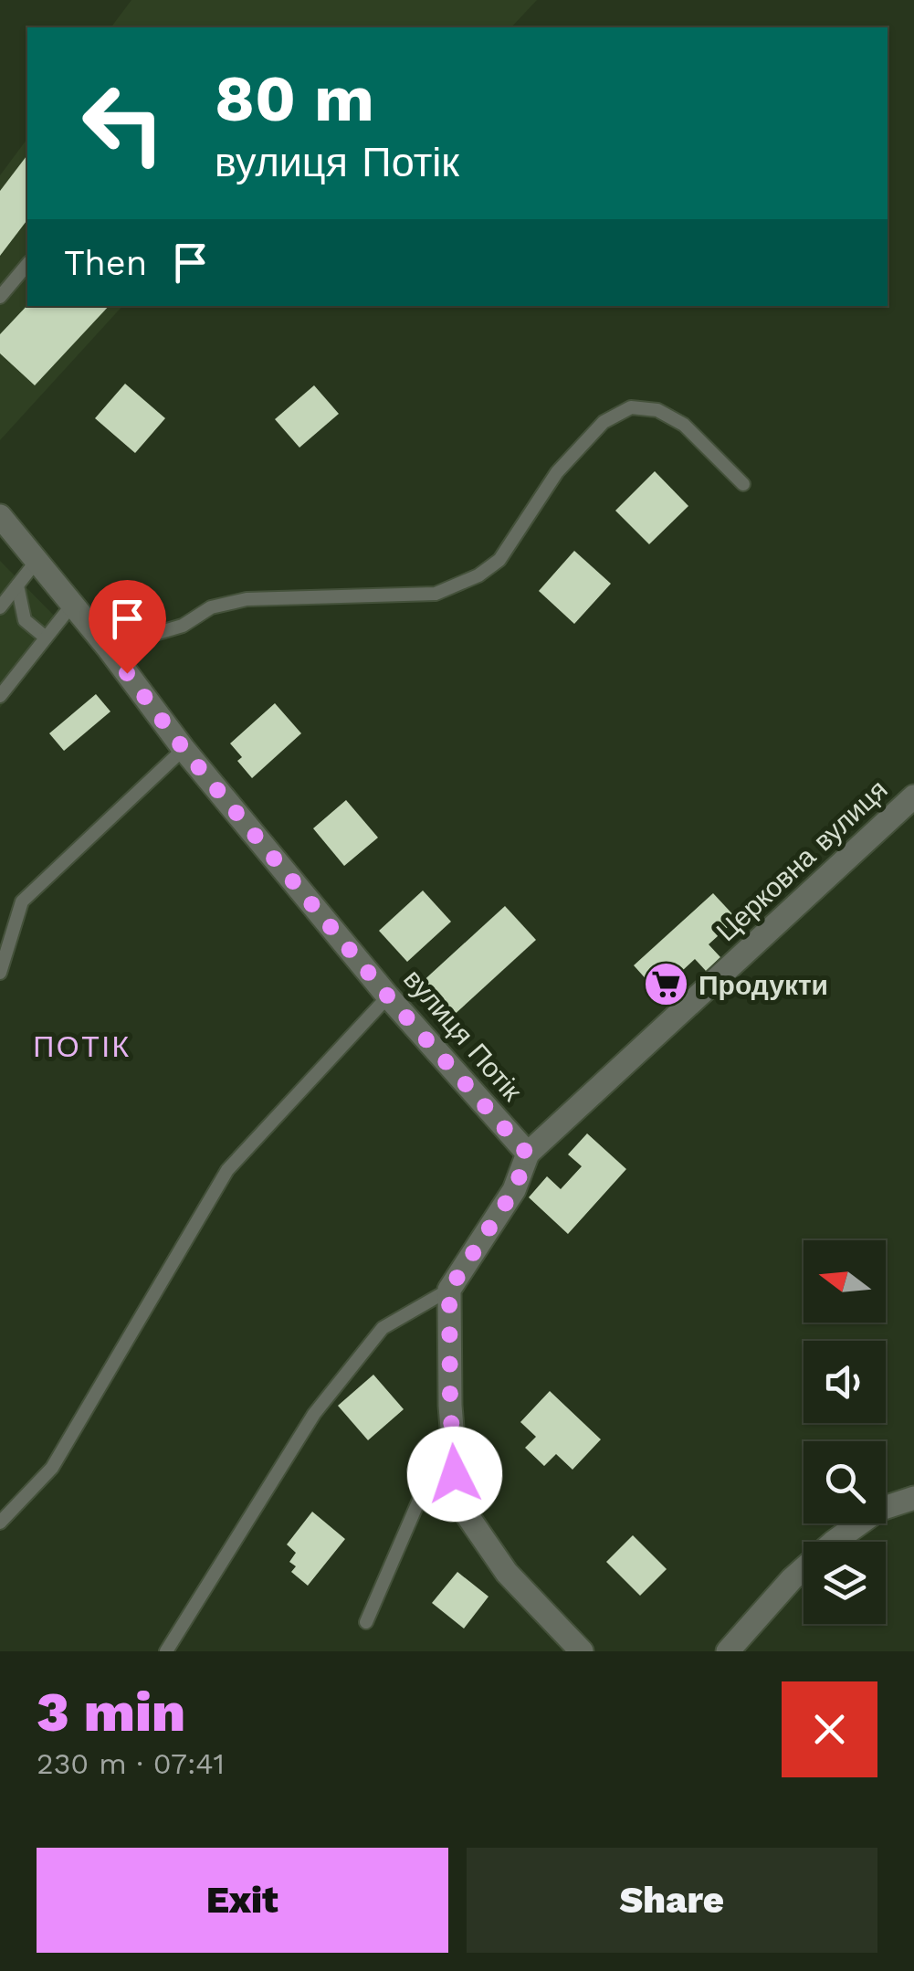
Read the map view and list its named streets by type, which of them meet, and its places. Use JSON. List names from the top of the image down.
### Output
{
  "streets": {
    "street": ["Церковна вулиця", "вулиця Потік"]
  },
  "crossings": [
    ["Церковна вулиця", "вулиця Потік"]
  ],
  "districts": ["ПОТІК"],
  "places": {
    "supermarket": ["Продукти"]
  },
  "north": "left",
  "page": {
    "turn": ["80 m", "вулиця Потік"],
    "then": "Then",
    "heading": ["3 min", "230 m · 07:41"],
    "buttons": ["Exit", "Share"]
  }
}
